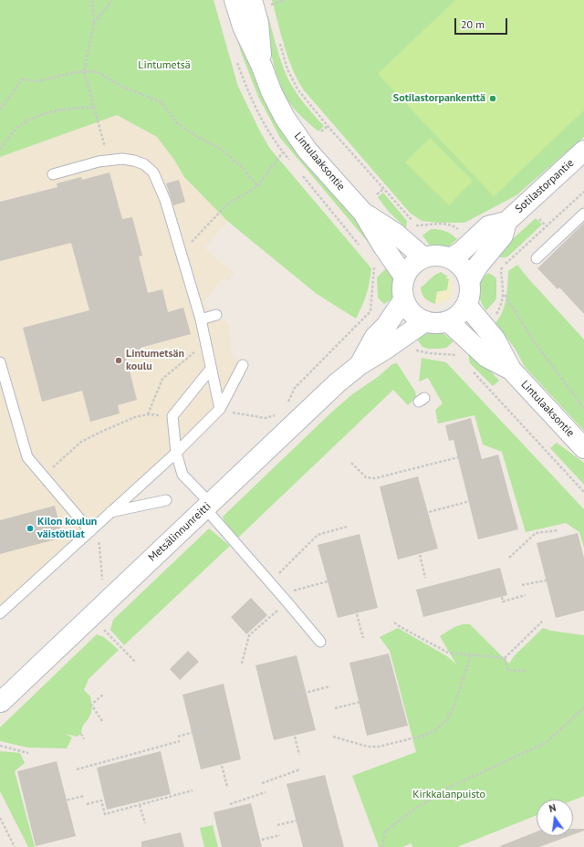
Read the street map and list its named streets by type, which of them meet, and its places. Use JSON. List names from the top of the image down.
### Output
{
  "streets": {
    "street": ["Lintulaaksontie", "Sotilastorpantie", "Metsälinnunreitti"]
  },
  "crossings": [
    ["Lintulaaksontie", "Sotilastorpantie"],
    ["Lintulaaksontie", "Metsälinnunreitti"],
    ["Sotilastorpantie", "Metsälinnunreitti"]
  ],
  "parks": ["Lintumetsä", "Kirkkalanpuisto"],
  "places": ["Sotilastorpankenttä", "Lintumetsän koulu", "Kilon koulun väistötilat"],
  "scale_bar": "20 m",
  "north": "top"
}
